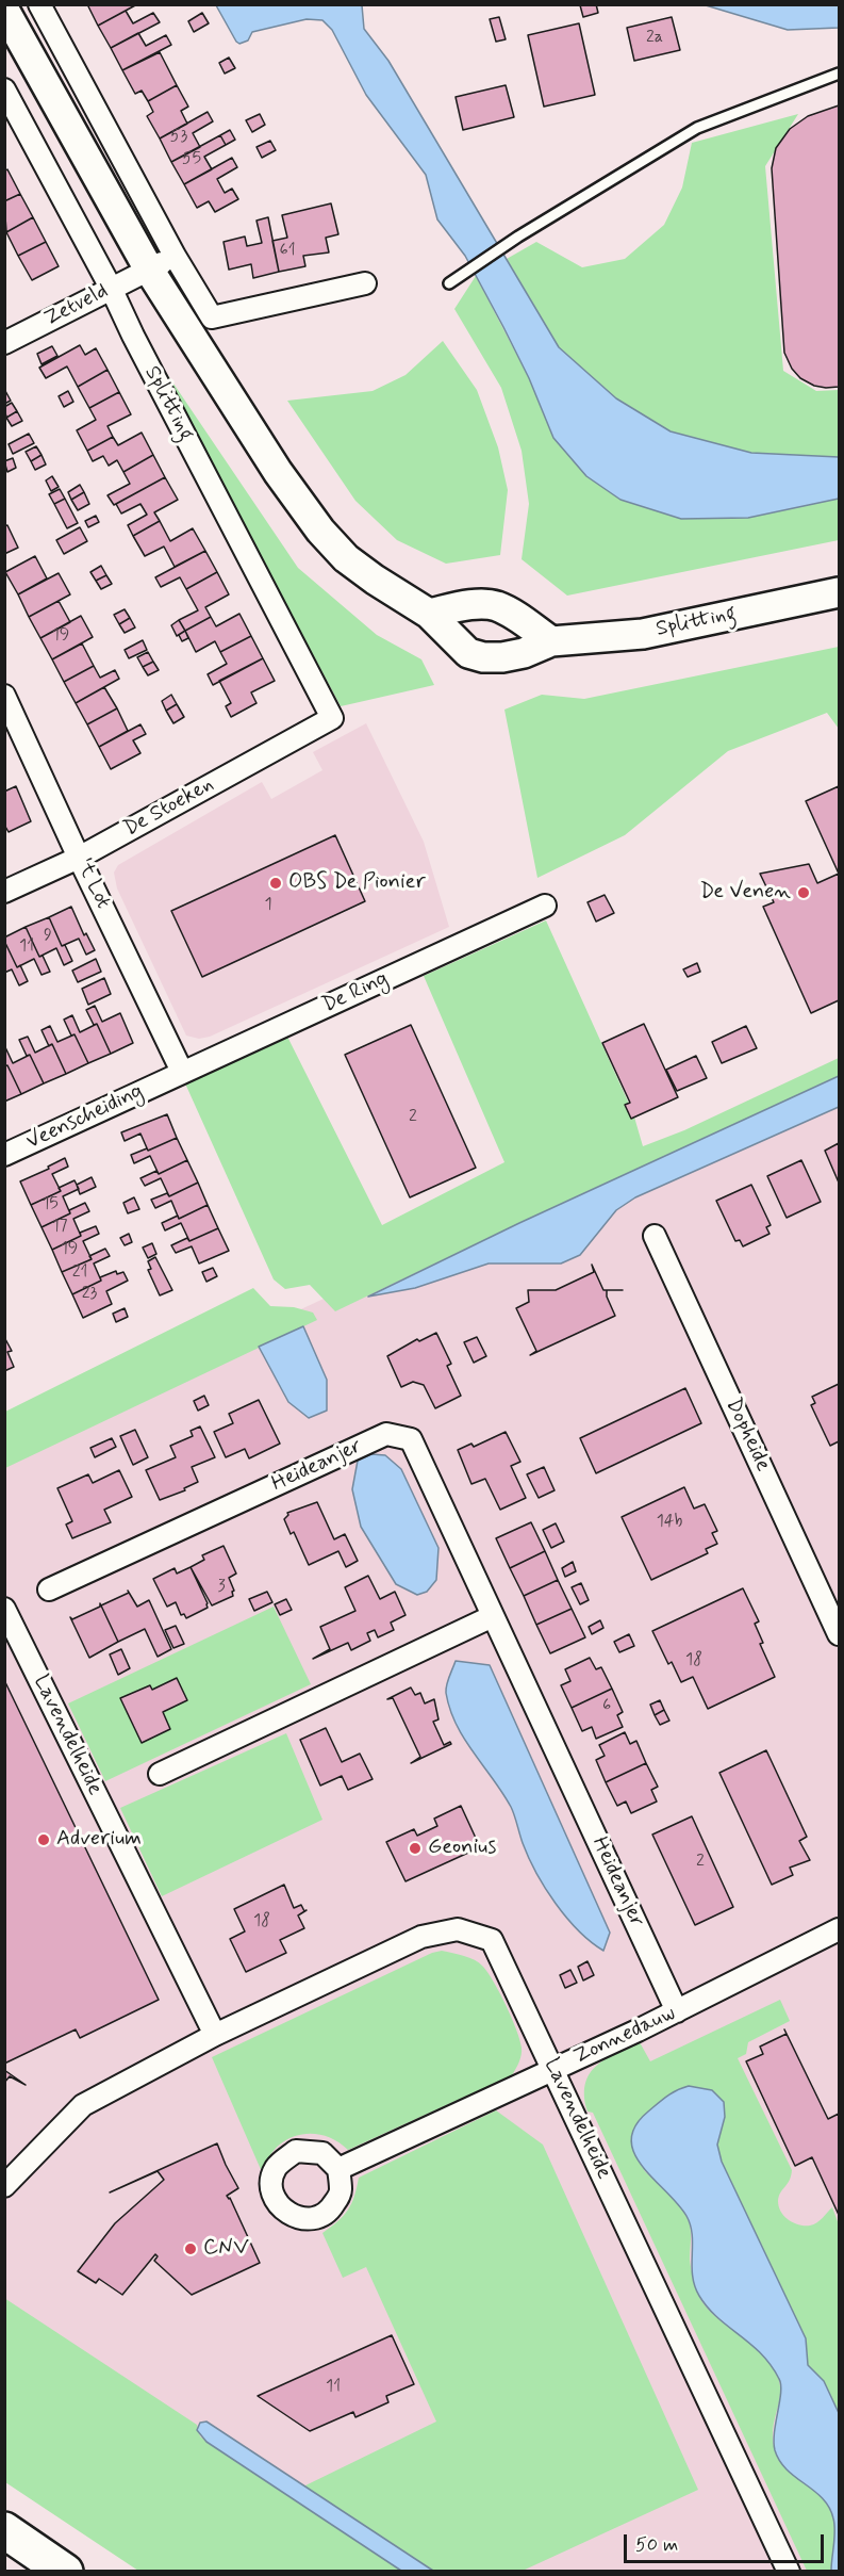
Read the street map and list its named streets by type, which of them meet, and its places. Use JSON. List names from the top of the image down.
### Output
{
  "streets": {
    "main road": ["Splitting"],
    "street": [
      "Zetveld",
      "De Stoeken",
      "'t Lot",
      "De Ring",
      "Veenscheiding",
      "Dopheide",
      "Heideanjer",
      "Lavendelheide",
      "Zonnedauw"
    ]
  },
  "crossings": [
    ["Zetveld", "Splitting"],
    ["Splitting", "De Stoeken"],
    ["De Stoeken", "'t Lot"],
    ["'t Lot", "De Ring"],
    ["'t Lot", "Veenscheiding"],
    ["De Ring", "Veenscheiding"],
    ["Heideanjer", "Zonnedauw"],
    ["Lavendelheide", "Zonnedauw"]
  ],
  "places": [
    "OBS De Pionier",
    "De Venen",
    "Adverium",
    "Geonius",
    "CNV"
  ],
  "house_numbers": [
    "2a",
    "53",
    "55",
    "61",
    "19",
    "1",
    "9",
    "11",
    "2",
    "15",
    "17",
    "19",
    "21",
    "23",
    "14b",
    "3",
    "18",
    "6",
    "2",
    "18",
    "11"
  ],
  "scale_bar": "50 m"
}
